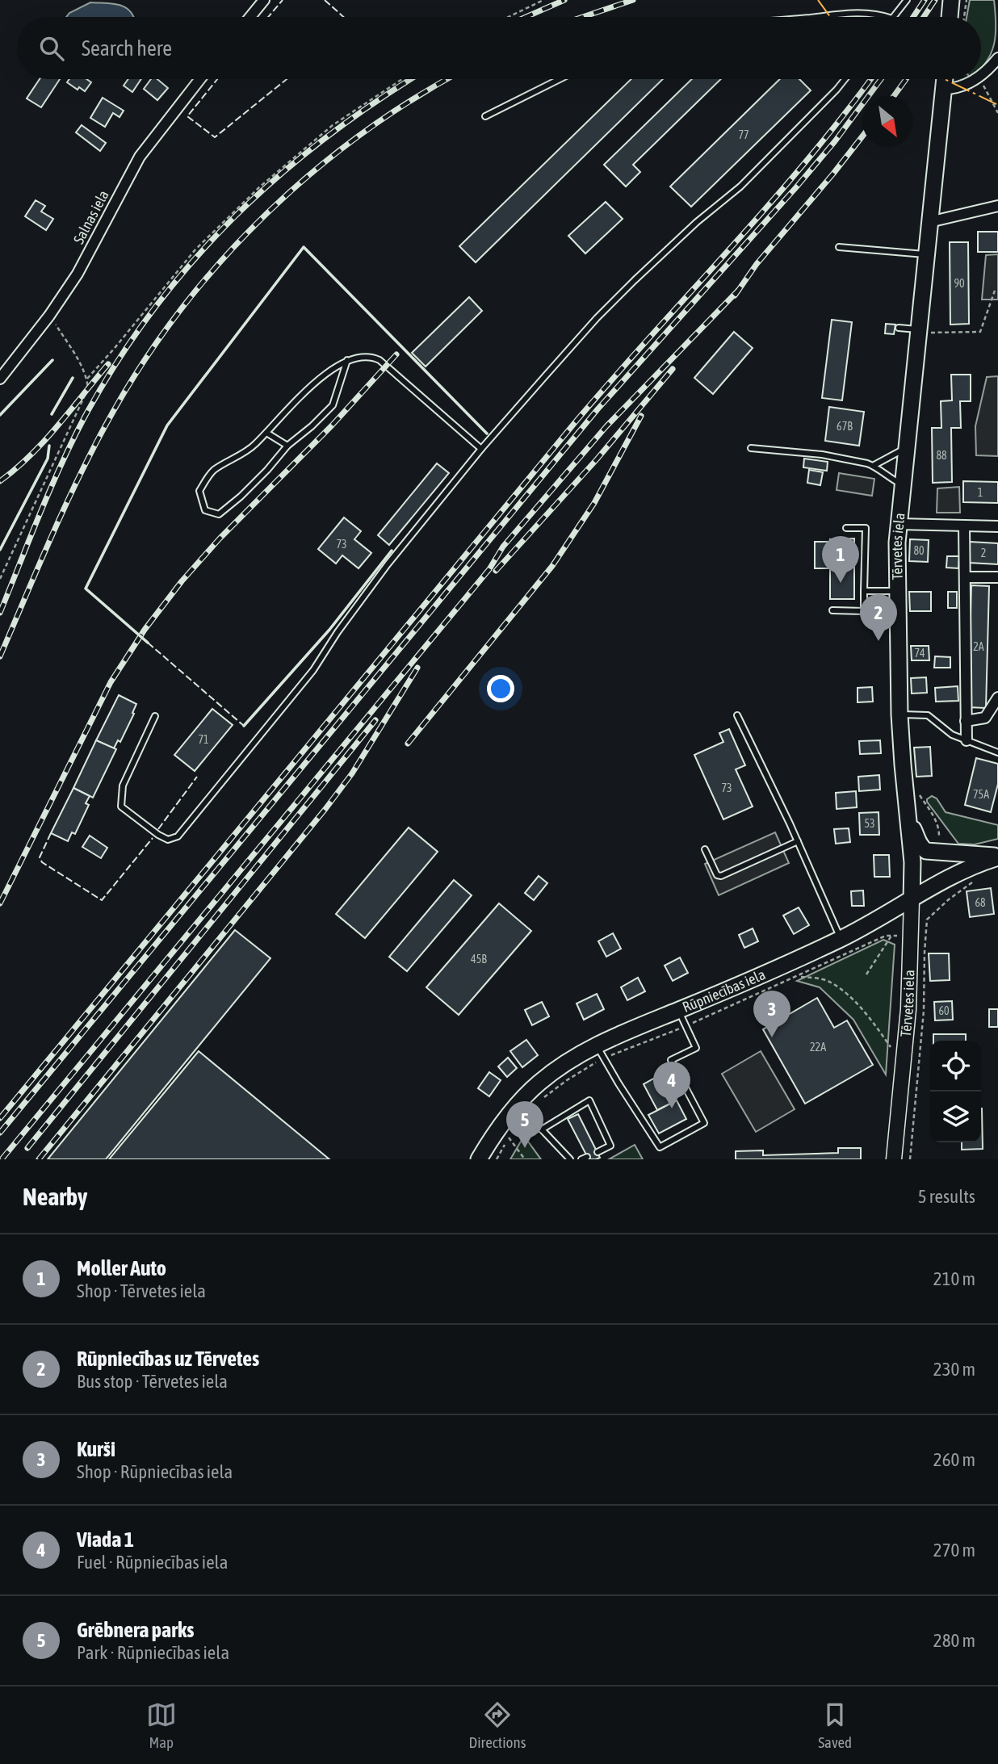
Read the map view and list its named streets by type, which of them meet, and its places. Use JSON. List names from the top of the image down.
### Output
{
  "streets": {
    "main road": ["Tērvetes iela", "Rūpniecības iela"],
    "street": ["Salnas iela"]
  },
  "crossings": [
    ["Tērvetes iela", "Rūpniecības iela"]
  ],
  "house_numbers": [
    "77",
    "90",
    "67B",
    "88",
    "1",
    "73",
    "80",
    "2",
    "2A",
    "74",
    "71",
    "73",
    "75A",
    "53",
    "68",
    "45B",
    "60",
    "22A"
  ],
  "north": "bottom right",
  "page": {
    "search": "Search here",
    "pins": [
      "1",
      "2",
      "3",
      "4",
      "5"
    ],
    "heading": ["Nearby", "5 results"],
    "list": [
      {
        "mark": "1",
        "name": "Moller Auto",
        "note": "Shop · Tērvetes iela",
        "value": "210 m"
      },
      {
        "mark": "2",
        "name": "Rūpniecības uz Tērvetes",
        "note": "Bus stop · Tērvetes iela",
        "value": "230 m"
      },
      {
        "mark": "3",
        "name": "Kurši",
        "note": "Shop · Rūpniecības iela",
        "value": "260 m"
      },
      {
        "mark": "4",
        "name": "Viada 1",
        "note": "Fuel · Rūpniecības iela",
        "value": "270 m"
      },
      {
        "mark": "5",
        "name": "Grēbnera parks",
        "note": "Park · Rūpniecības iela",
        "value": "280 m"
      }
    ],
    "nav": ["Map", "Directions", "Saved"]
  }
}
